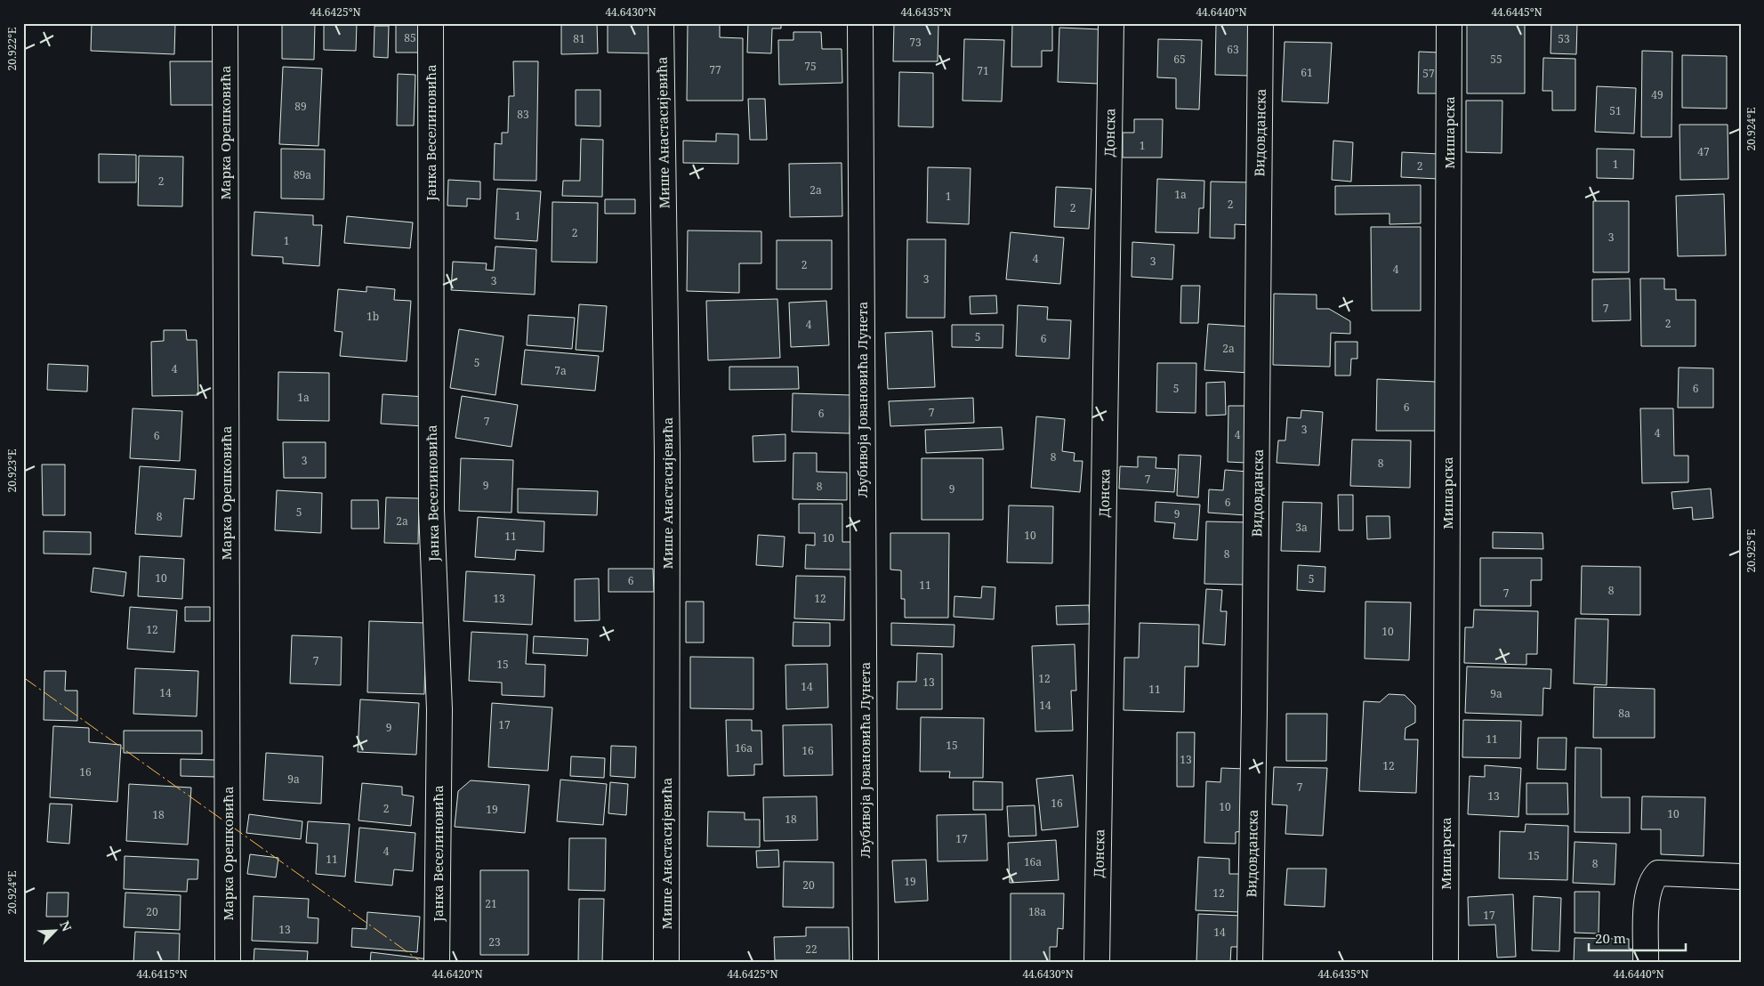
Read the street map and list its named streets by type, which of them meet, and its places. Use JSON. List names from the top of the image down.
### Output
{
  "streets": {
    "street": [
      "Марка Орешковића",
      "Јанка Веселиновића",
      "Мише Анастасијевића",
      "Донска",
      "Видовданска",
      "Мишарска",
      "Љубивоја Јовановића Лунета"
    ]
  },
  "house_numbers": [
    "85",
    "81",
    "53",
    "73",
    "63",
    "65",
    "55",
    "75",
    "77",
    "71",
    "61",
    "57",
    "49",
    "89",
    "51",
    "83",
    "1",
    "47",
    "1",
    "2",
    "89a",
    "2",
    "2a",
    "1a",
    "1",
    "2",
    "2",
    "1",
    "2",
    "3",
    "1",
    "4",
    "3",
    "2",
    "4",
    "3",
    "3",
    "7",
    "1b",
    "2",
    "4",
    "5",
    "6",
    "2a",
    "5",
    "4",
    "7a",
    "5",
    "6",
    "1a",
    "6",
    "7",
    "6",
    "7",
    "3",
    "4",
    "4",
    "6",
    "8",
    "3",
    "8",
    "7",
    "9",
    "8",
    "9",
    "6",
    "5",
    "9",
    "8",
    "2a",
    "3a",
    "10",
    "11",
    "10",
    "8",
    "10",
    "5",
    "6",
    "11",
    "8",
    "7",
    "13",
    "12",
    "12",
    "10",
    "7",
    "15",
    "12",
    "13",
    "14",
    "11",
    "14",
    "9a",
    "14",
    "8a",
    "17",
    "9",
    "11",
    "15",
    "16a",
    "16",
    "13",
    "12",
    "16",
    "9a",
    "7",
    "13",
    "16",
    "10",
    "2",
    "19",
    "10",
    "18",
    "18",
    "17",
    "4",
    "15",
    "11",
    "16a",
    "8",
    "19",
    "20",
    "12",
    "21",
    "20",
    "18a",
    "17",
    "13",
    "14",
    "23",
    "22"
  ],
  "scale_bar": "20 m",
  "north": "top right",
  "coordinates": [
    "44.6425°N",
    "44.6430°N",
    "44.6435°N",
    "44.6440°N",
    "44.6445°N",
    "20.922°E",
    "20.924°E",
    "20.923°E",
    "20.925°E",
    "44.6415°N",
    "44.6420°N"
  ]
}
